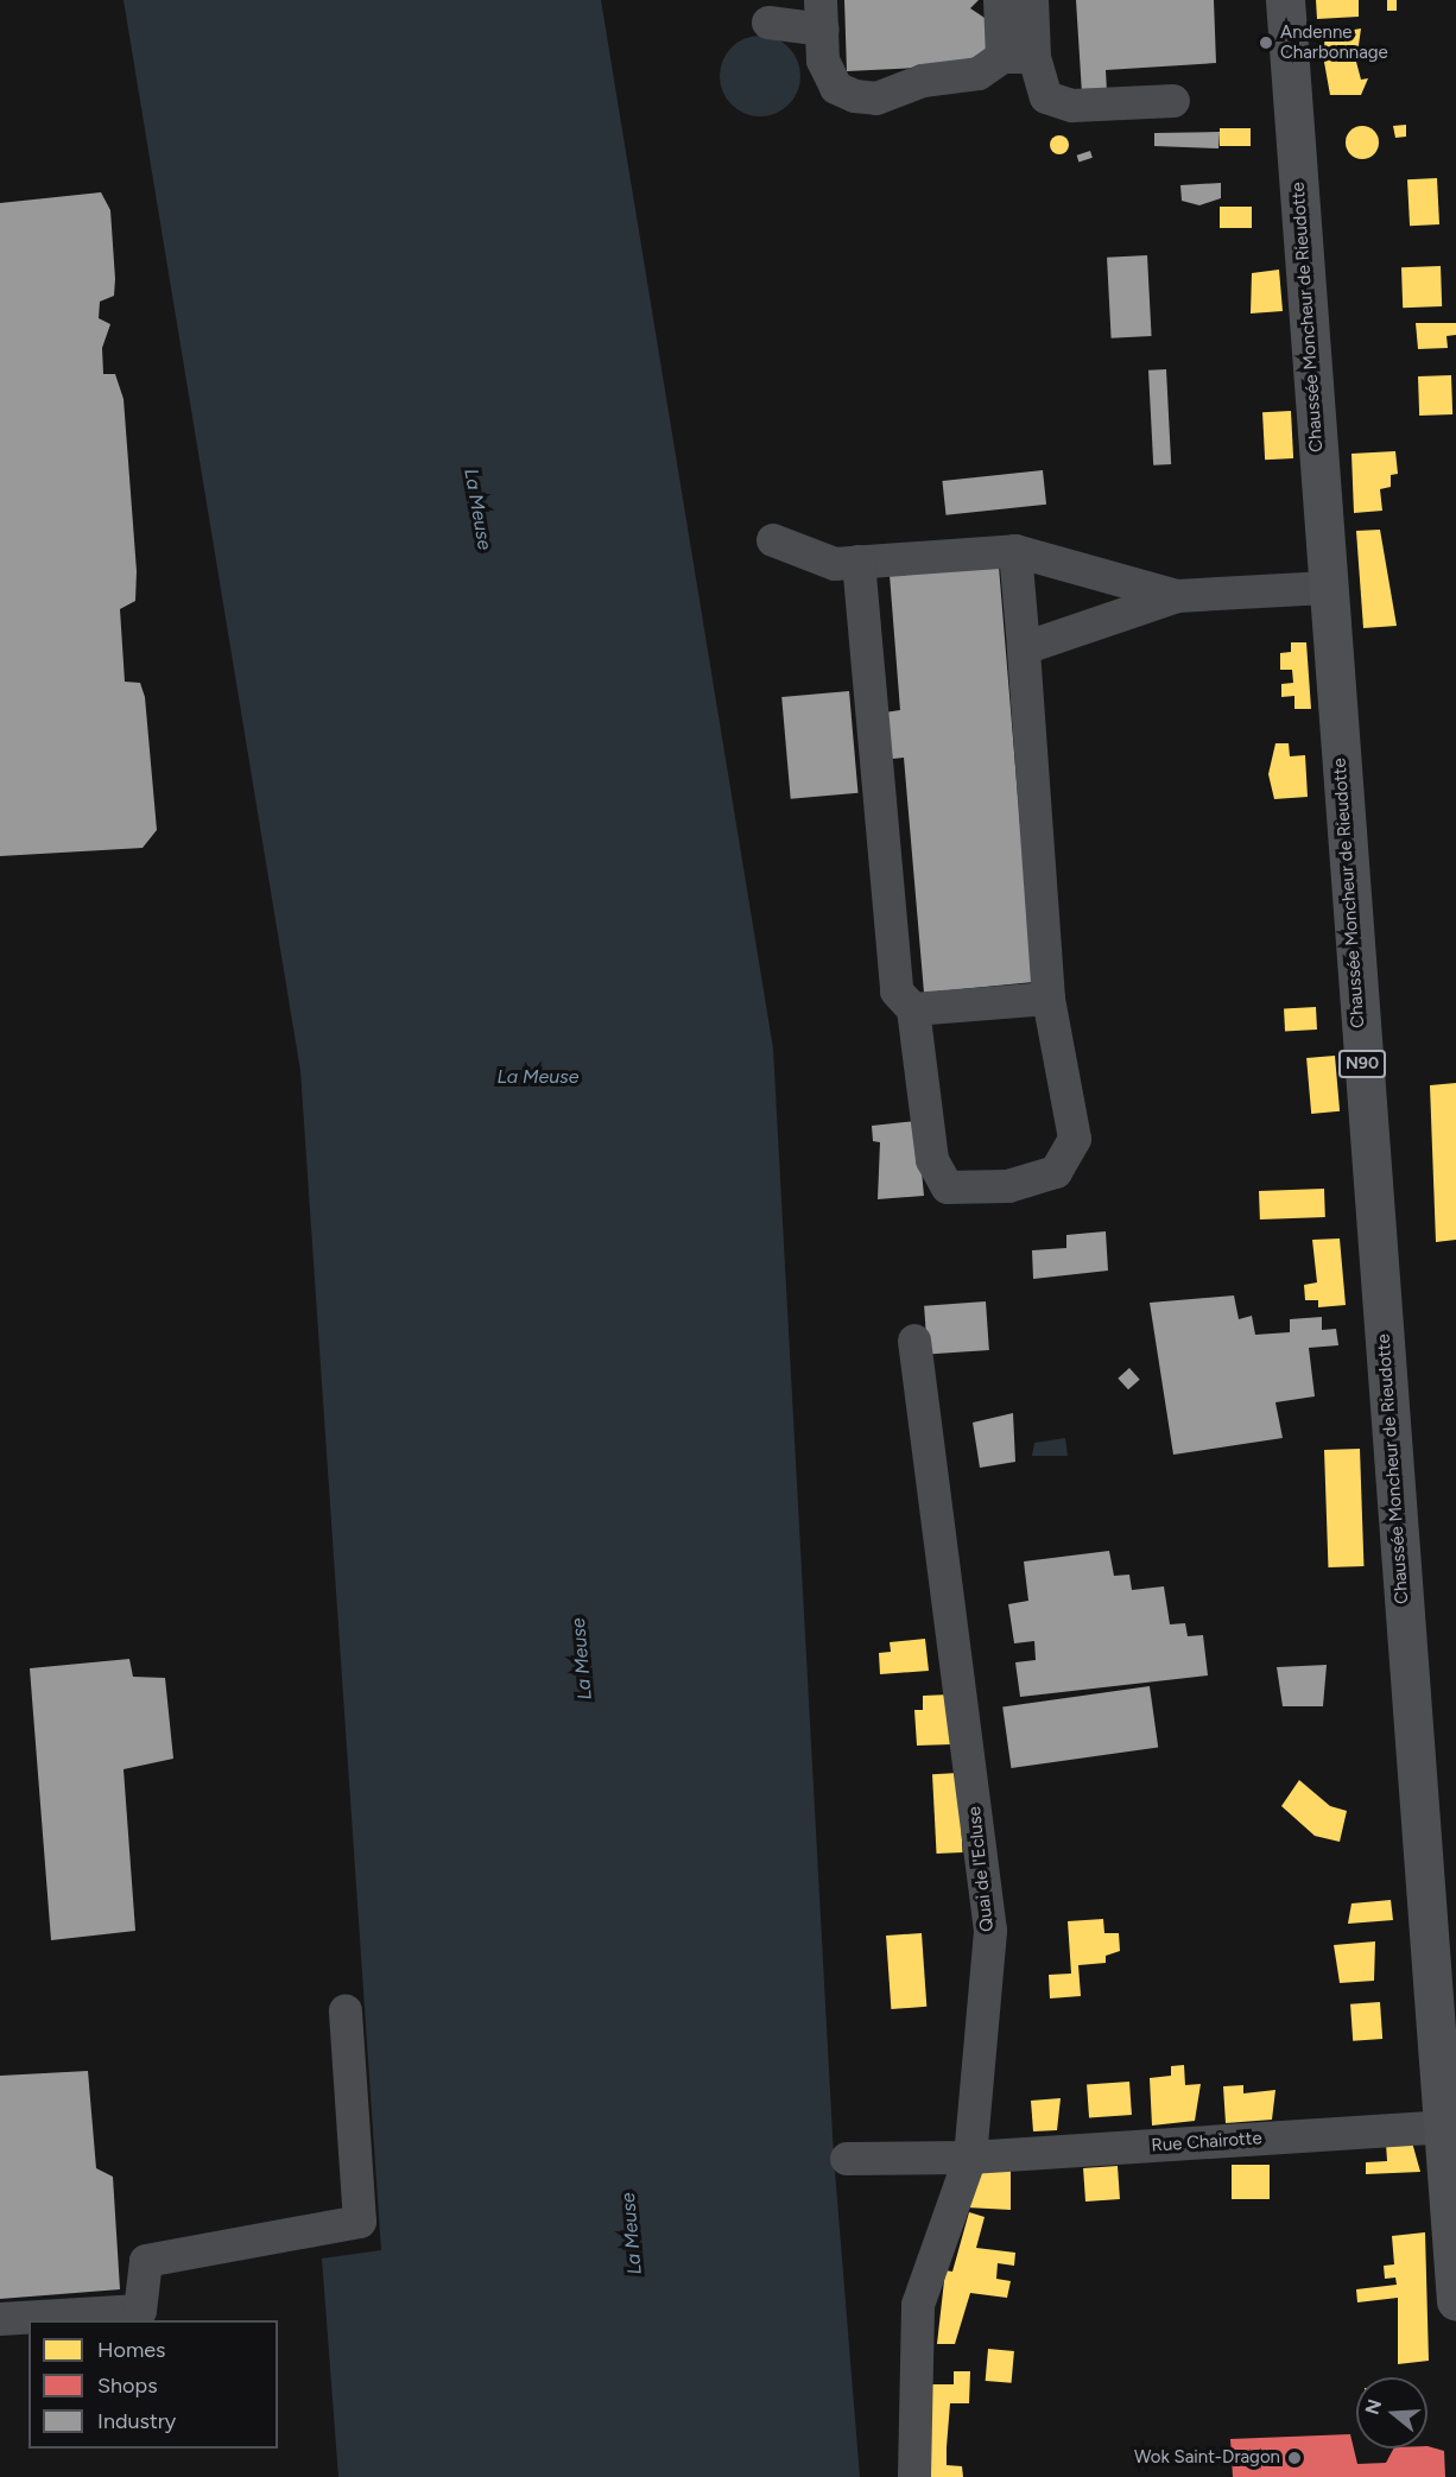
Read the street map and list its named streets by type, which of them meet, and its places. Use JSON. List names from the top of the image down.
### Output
{
  "streets": {
    "main road": ["Chaussée Moncheur de Rieudotte", "N90"],
    "street": ["Quai de l'Ecluse", "Rue Chairotte"]
  },
  "crossings": [
    ["Chaussée Moncheur de Rieudotte", "N90"],
    ["Chaussée Moncheur de Rieudotte", "Rue Chairotte"],
    ["N90", "Rue Chairotte"],
    ["Quai de l'Ecluse", "Rue Chairotte"]
  ],
  "water": ["La Meuse"],
  "places": ["Andenne Charbonnage", "Wok Saint-Dragon"],
  "legend": ["Homes", "Shops", "Industry"],
  "north": "left"
}
